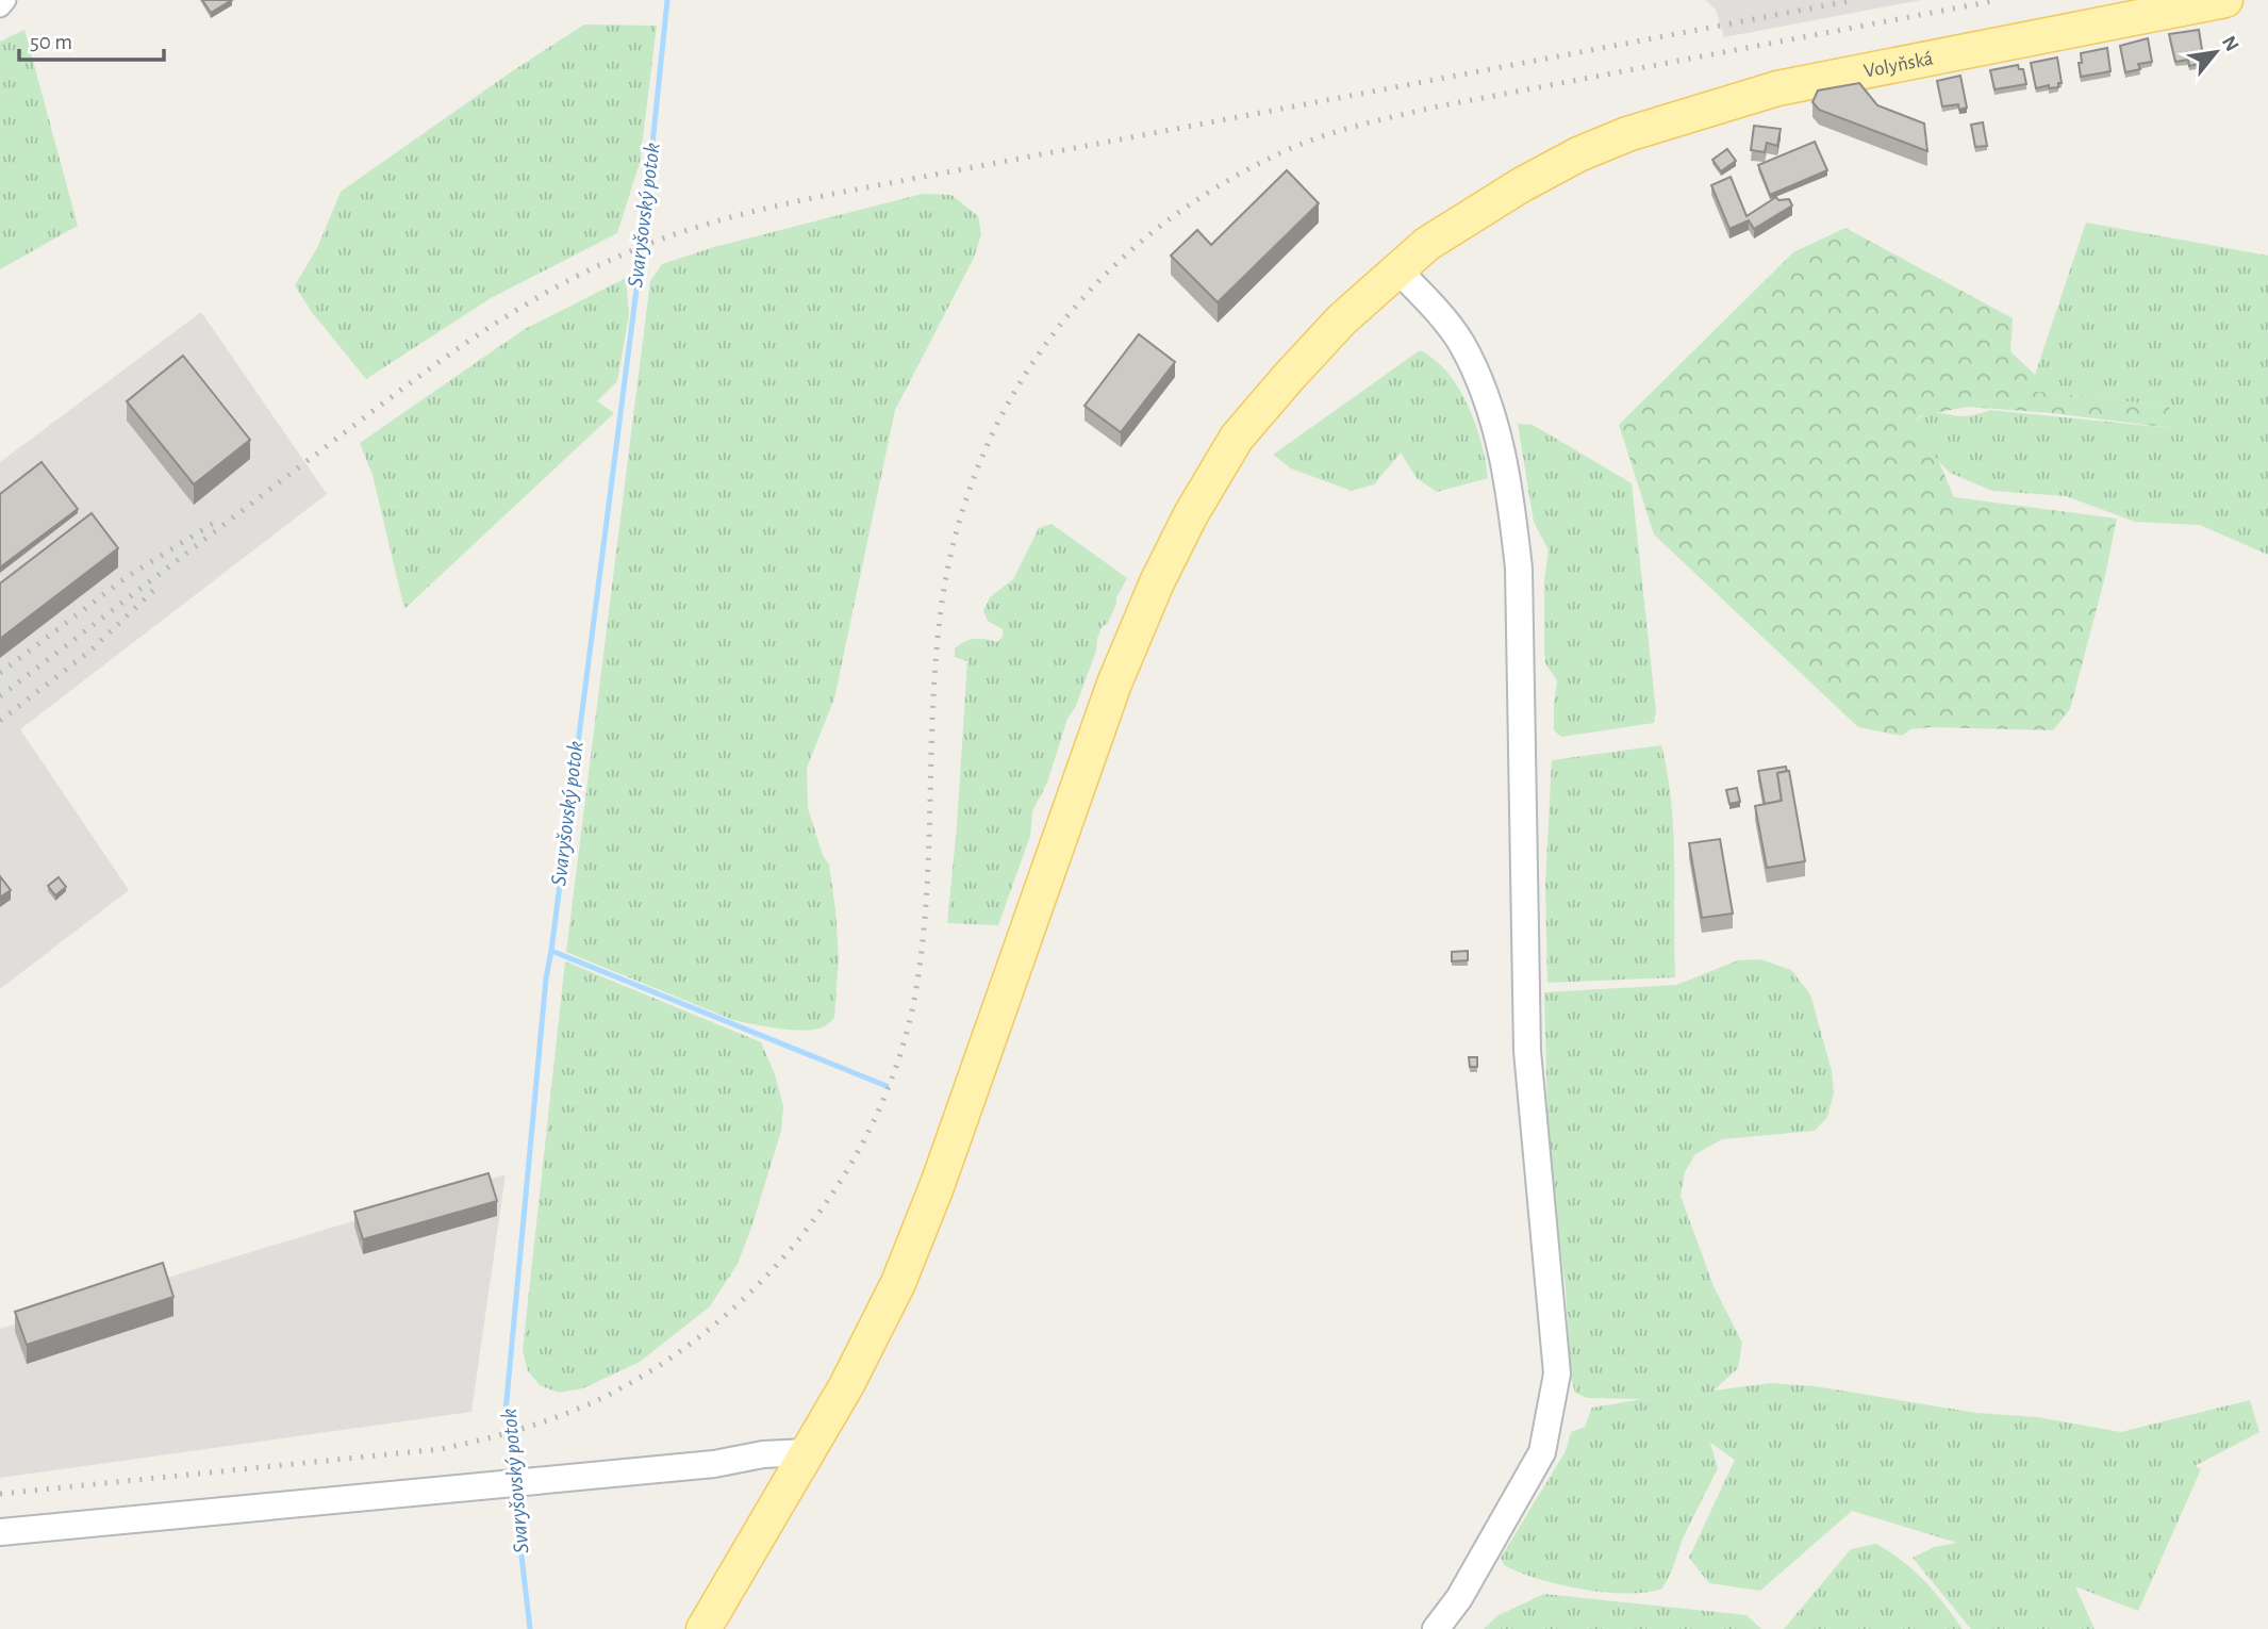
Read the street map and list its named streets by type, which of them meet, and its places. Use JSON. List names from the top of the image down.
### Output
{
  "streets": {
    "main road": ["Volyňská"]
  },
  "water": ["Svaryšovský potok"],
  "scale_bar": "50 m",
  "north": "top right"
}
